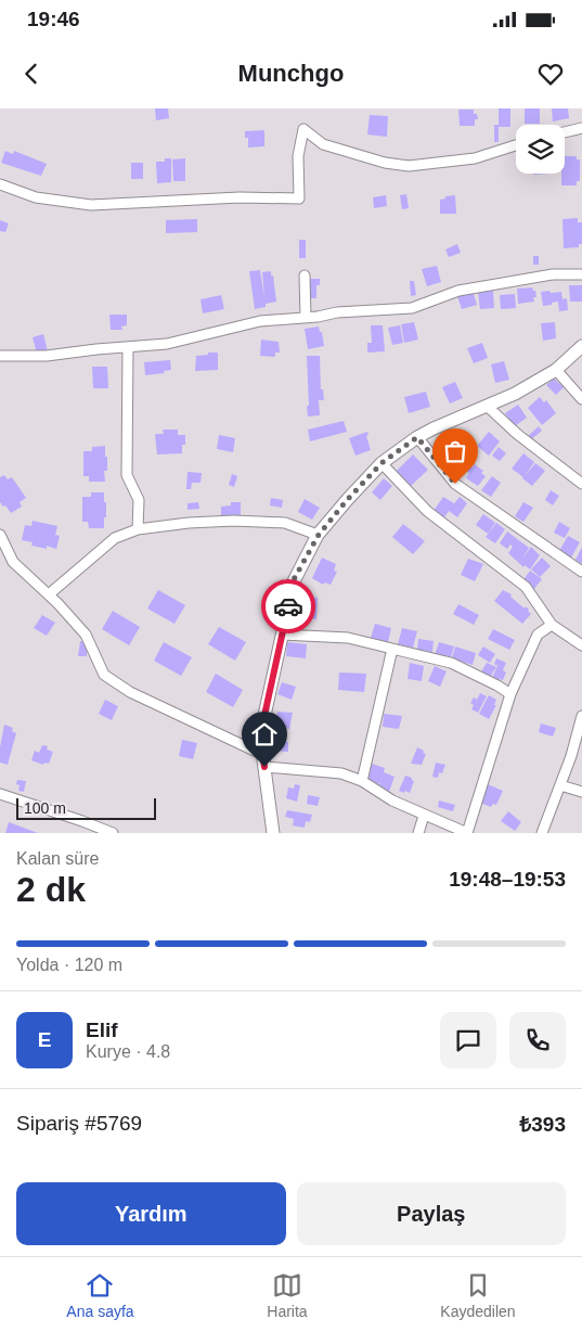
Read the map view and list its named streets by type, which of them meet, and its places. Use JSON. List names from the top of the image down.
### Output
{
  "scale_bar": "100 m",
  "page": {
    "status": "19:46",
    "header": "Munchgo",
    "scale": "100 m",
    "heading": ["2 dk", "Kalan süre", "19:48–19:53"],
    "panel": [
      "Elif",
      "Kurye · 4.8",
      "Sipariş #5769",
      "₺393"
    ],
    "bar": "Yolda · 120 m",
    "round": "E",
    "buttons": ["Yardım", "Paylaş"],
    "tabs": ["Ana sayfa", "Harita", "Kaydedilen"]
  }
}
